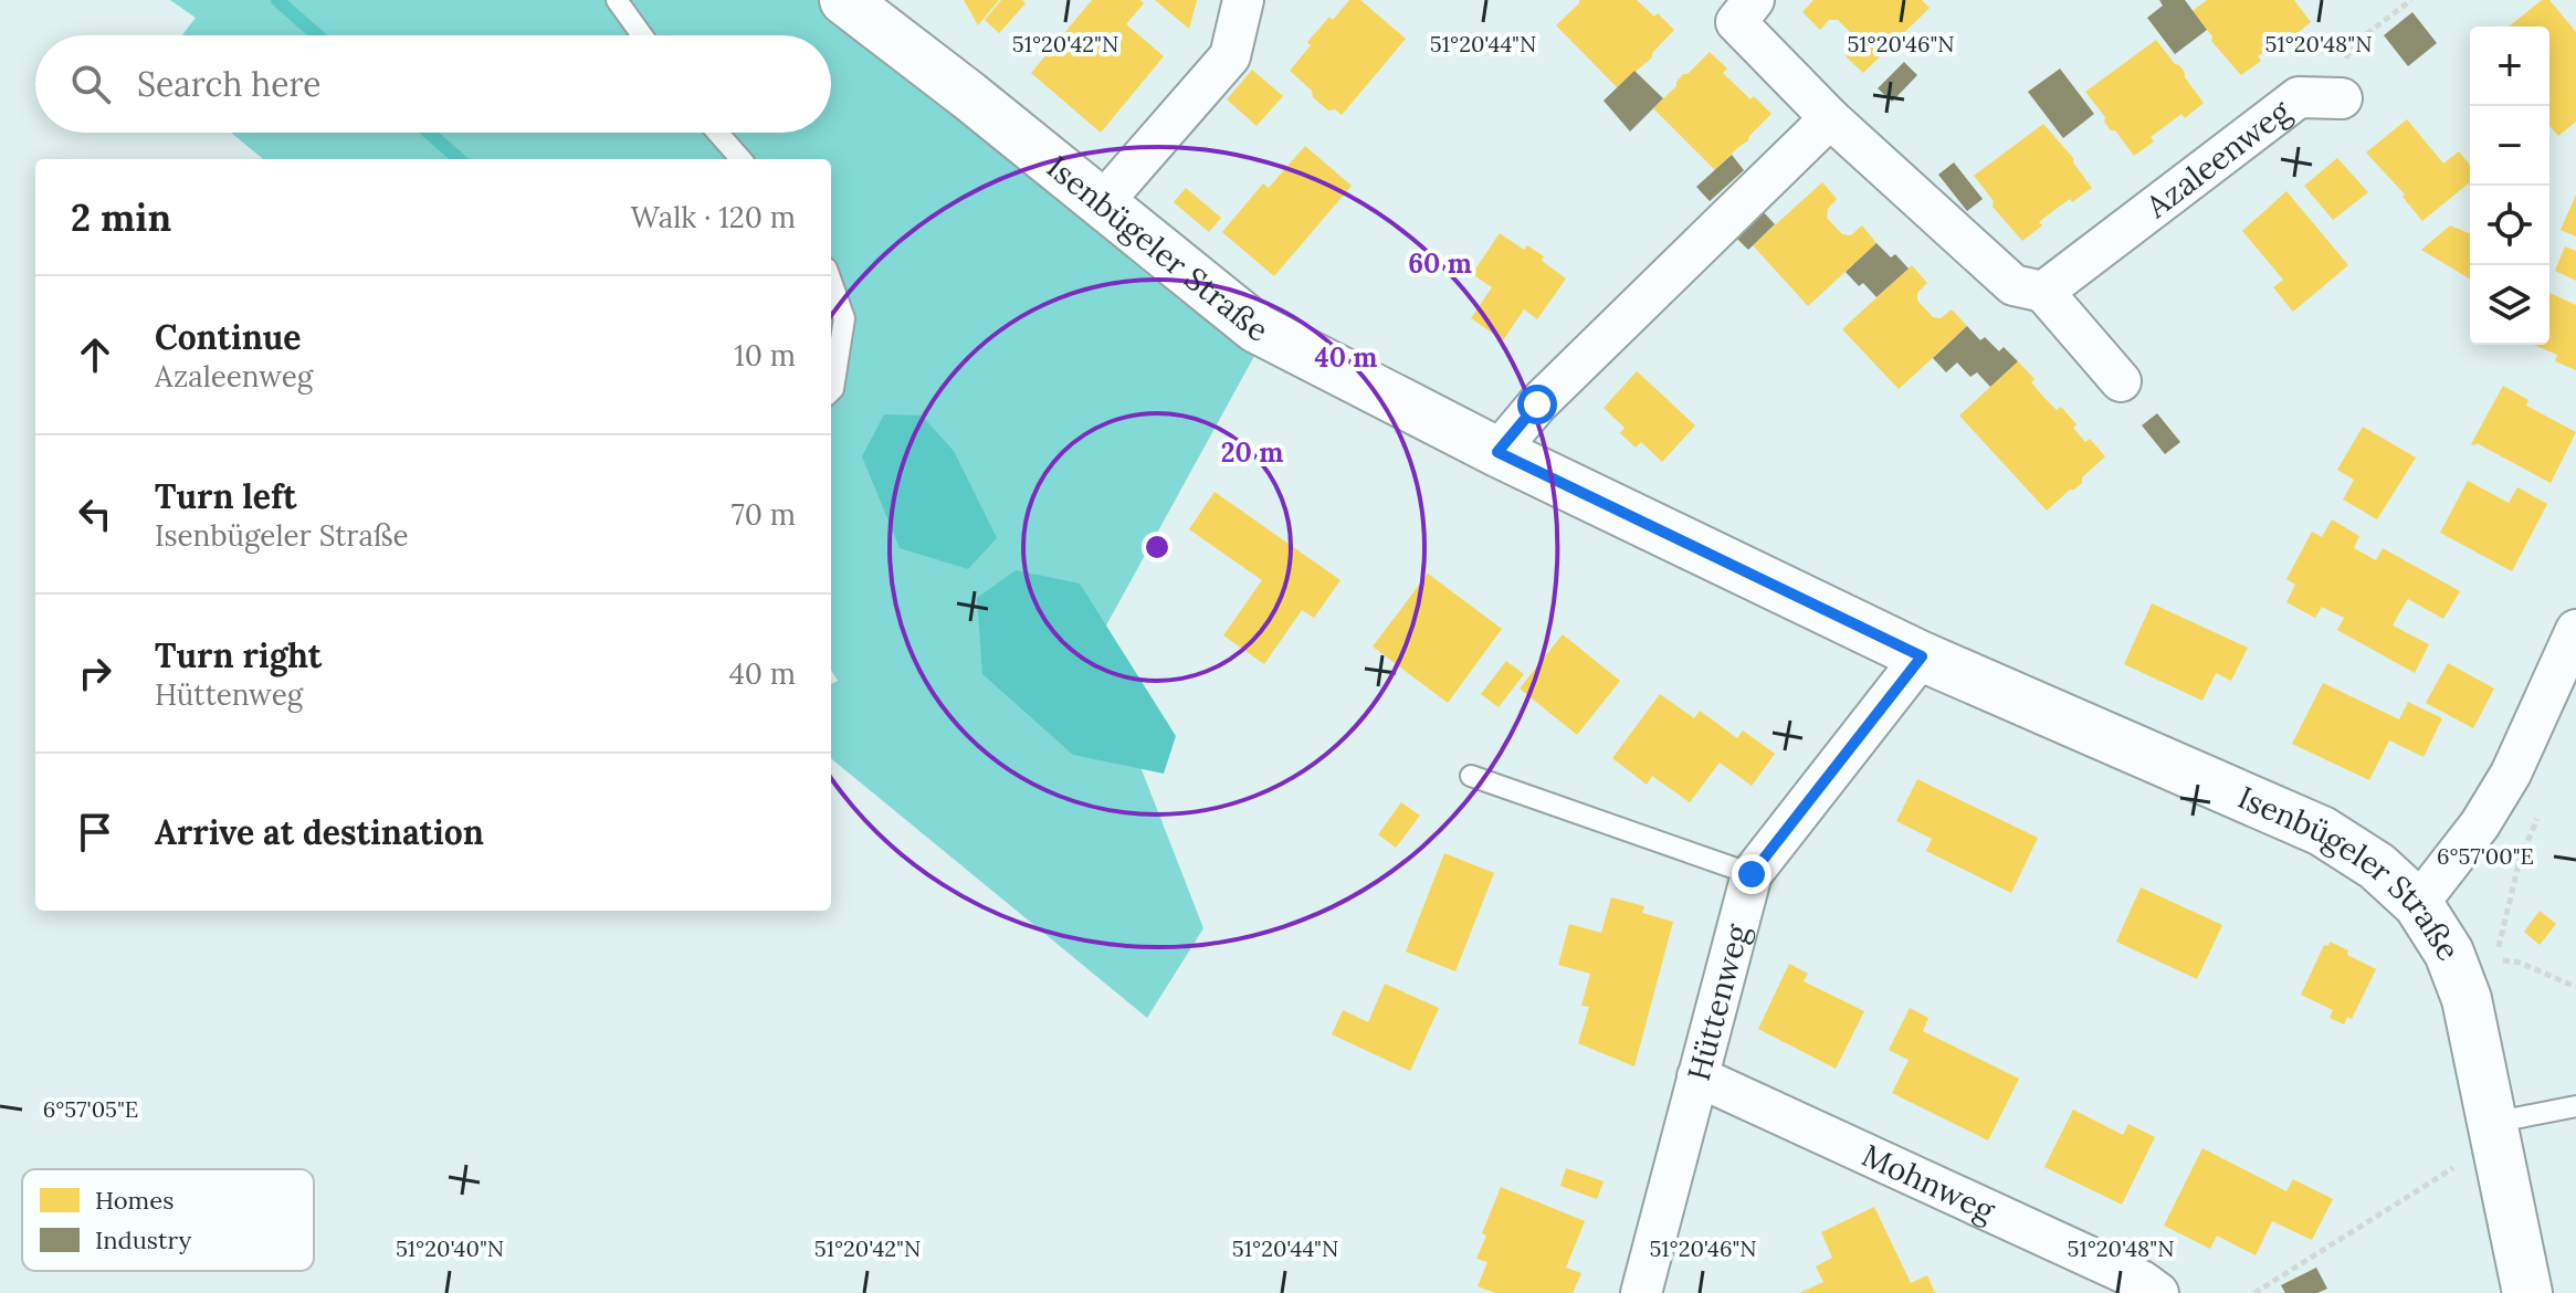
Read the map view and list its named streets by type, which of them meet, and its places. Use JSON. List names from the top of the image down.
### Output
{
  "streets": {
    "street": [
      "Azaleenweg",
      "Isenbügeler Straße",
      "Hüttenweg",
      "Mohnweg"
    ]
  },
  "crossings": [
    ["Isenbügeler Straße", "Hüttenweg"],
    ["Hüttenweg", "Mohnweg"]
  ],
  "legend": ["Homes", "Industry"],
  "page": {
    "map_buttons": ["+", "−"],
    "search": "Search here",
    "heading": ["2 min", "Walk · 120 m"],
    "list": [
      ["Continue", "Azaleenweg", "10 m"],
      ["Turn left", "Isenbügeler Straße", "70 m"],
      ["Turn right", "Hüttenweg", "40 m"],
      "Arrive at destination"
    ]
  },
  "coordinates": [
    "51°20'42\"N",
    "51°20'44\"N",
    "51°20'46\"N",
    "51°20'48\"N",
    "6°57'00\"E",
    "6°57'05\"E",
    "51°20'40\"N"
  ],
  "rings": ["60 m", "40 m", "20 m"]
}
